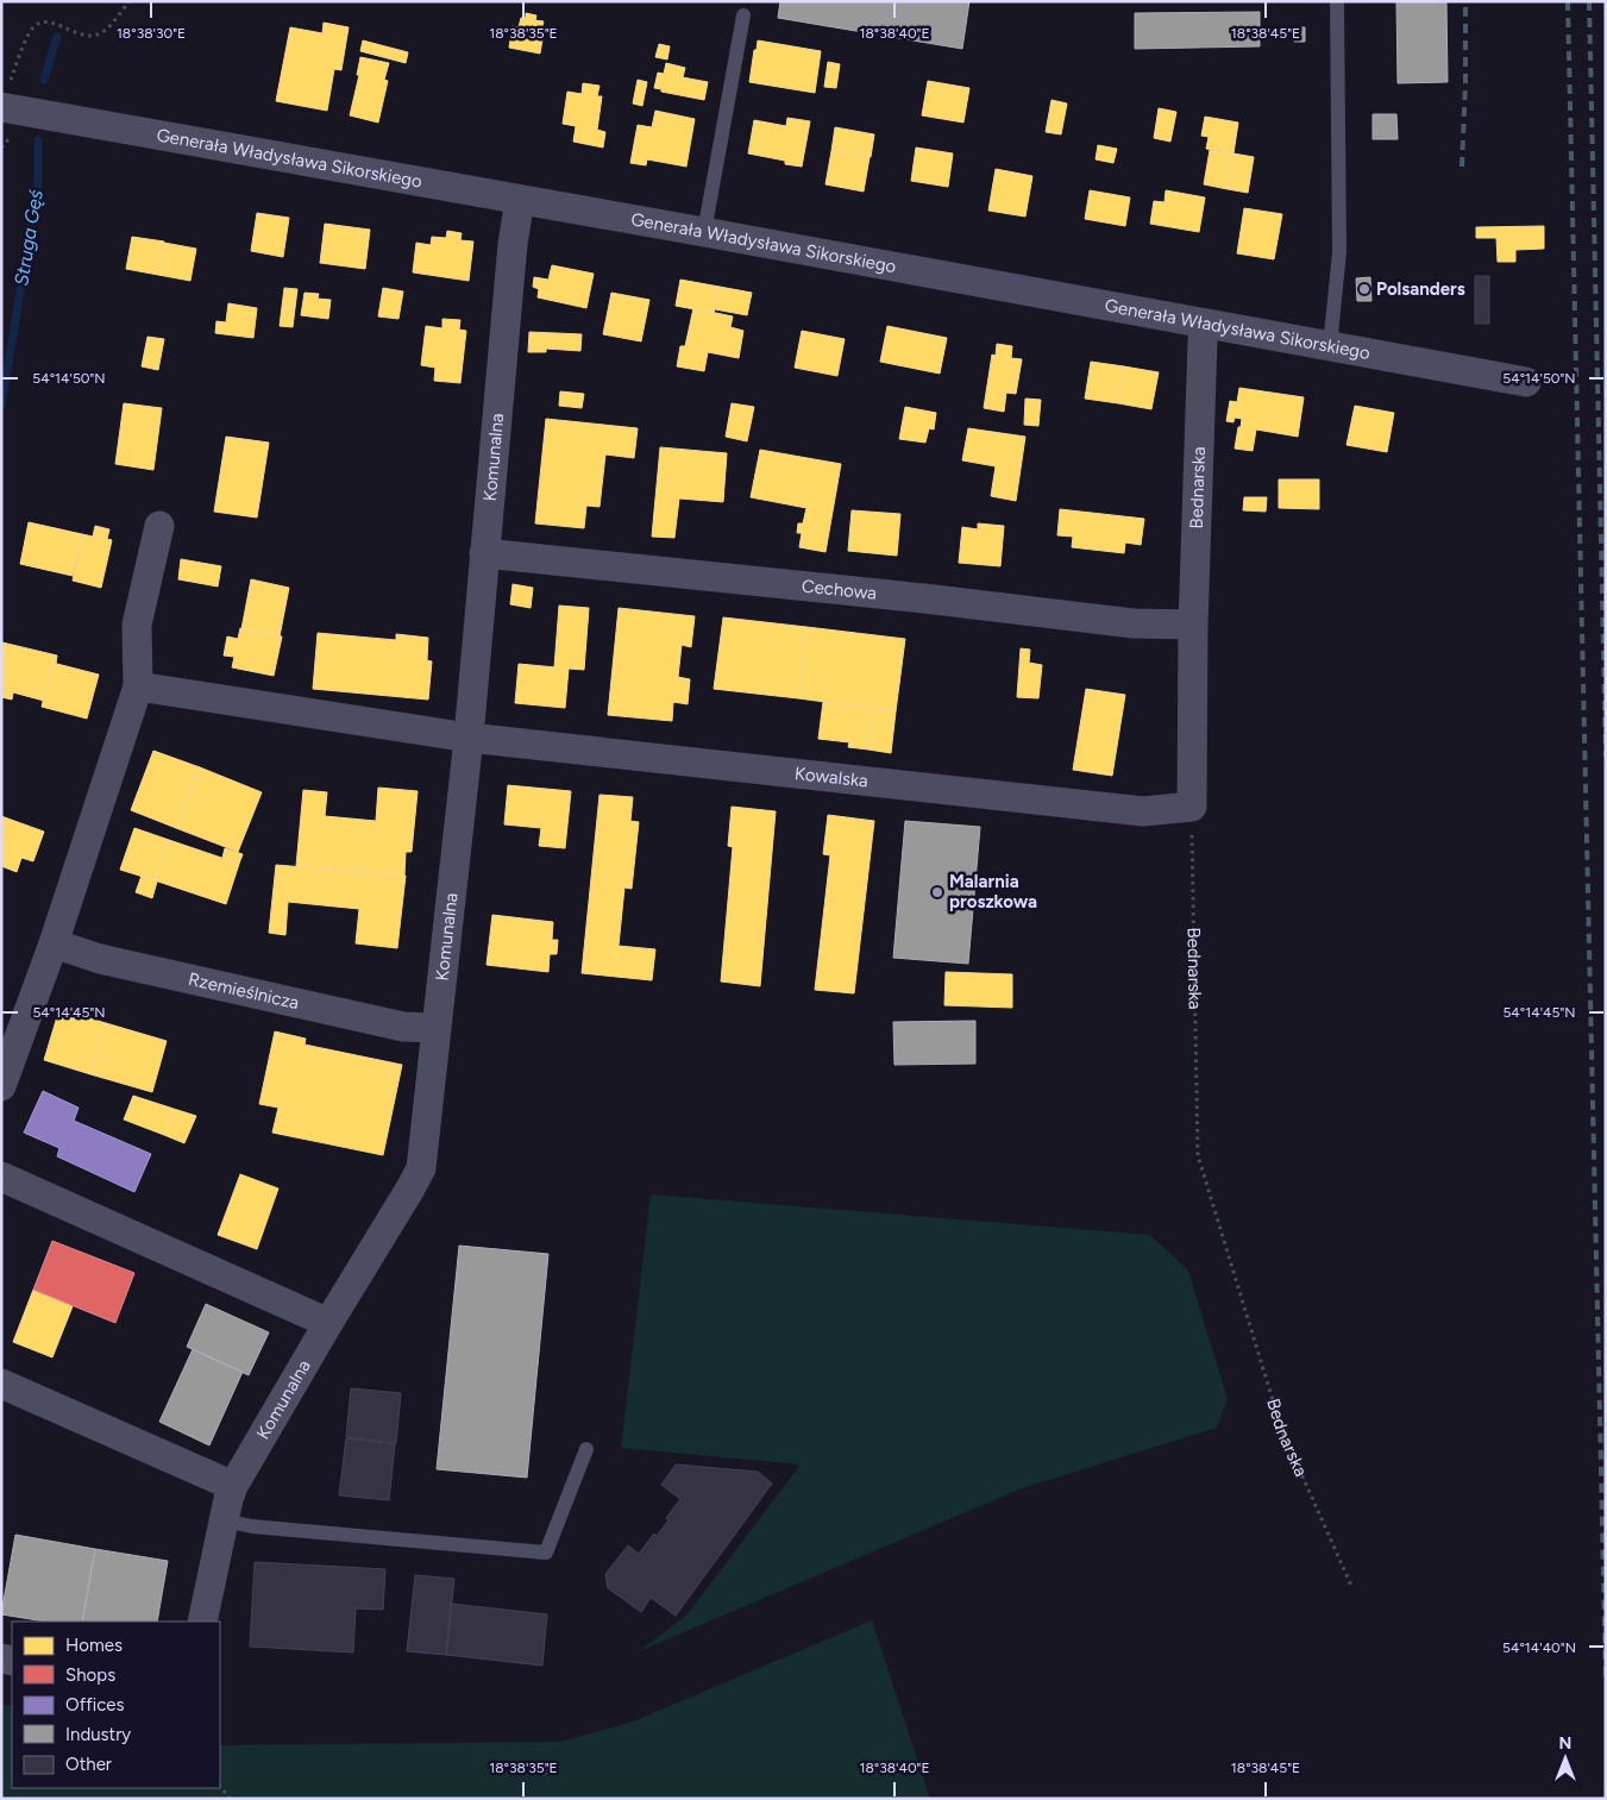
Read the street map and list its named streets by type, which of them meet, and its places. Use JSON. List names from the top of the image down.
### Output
{
  "streets": {
    "street": [
      "Generała Władysława Sikorskiego",
      "Komunalna",
      "Bednarska",
      "Cechowa",
      "Kowalska",
      "Rzemieślnicza"
    ]
  },
  "crossings": [
    ["Generała Władysława Sikorskiego", "Komunalna"],
    ["Generała Władysława Sikorskiego", "Bednarska"],
    ["Komunalna", "Cechowa"],
    ["Komunalna", "Kowalska"],
    ["Komunalna", "Rzemieślnicza"],
    ["Bednarska", "Cechowa"],
    ["Bednarska", "Kowalska"]
  ],
  "water": ["Struga Gęś"],
  "places": ["Polsanders", "Malarnia proszkowa"],
  "legend": [
    "Homes",
    "Shops",
    "Offices",
    "Industry",
    "Other"
  ],
  "north": "top",
  "coordinates": [
    "18°38'30\"E",
    "18°38'35\"E",
    "18°38'40\"E",
    "18°38'45\"E",
    "54°14'50\"N",
    "54°14'45\"N",
    "54°14'40\"N"
  ]
}
